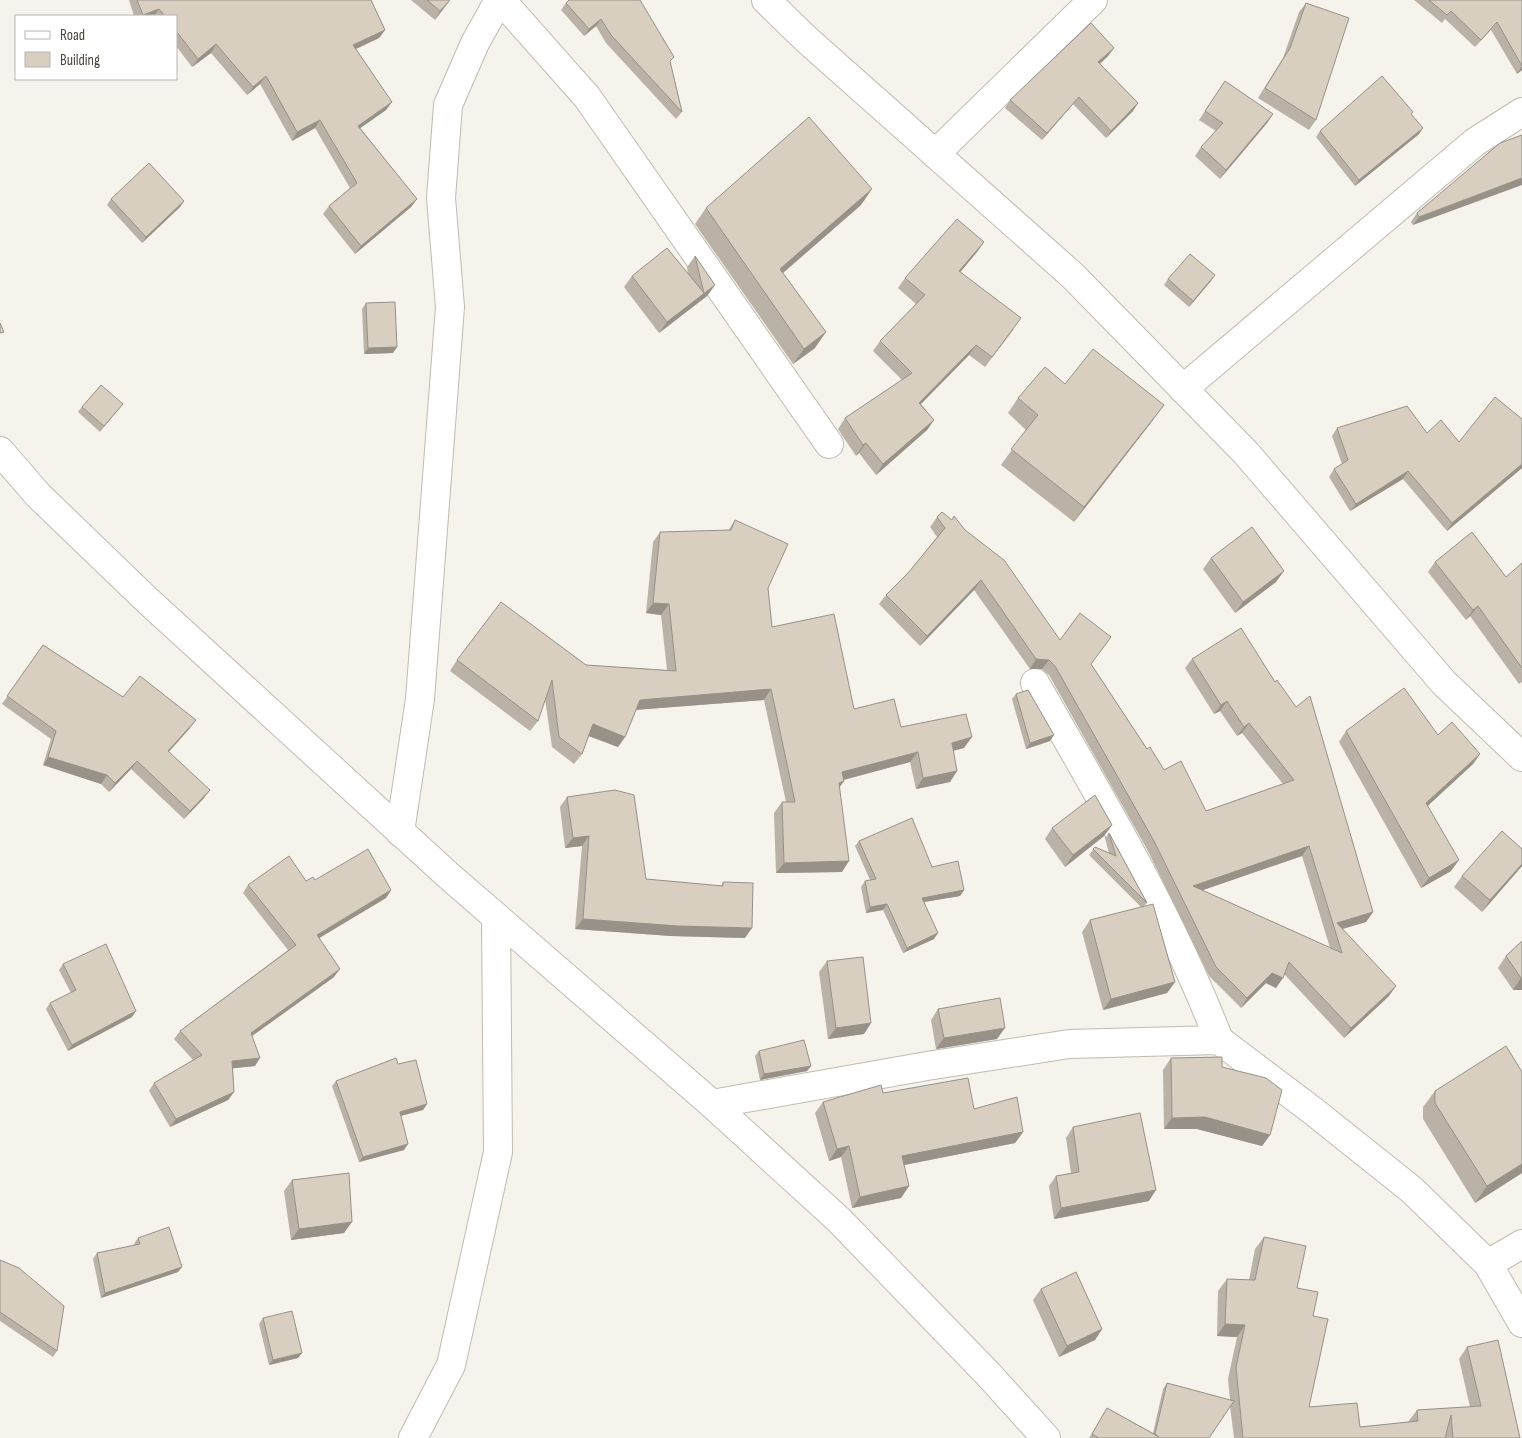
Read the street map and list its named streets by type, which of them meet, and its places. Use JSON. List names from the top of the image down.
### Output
{
  "legend": ["Road", "Building"]
}
